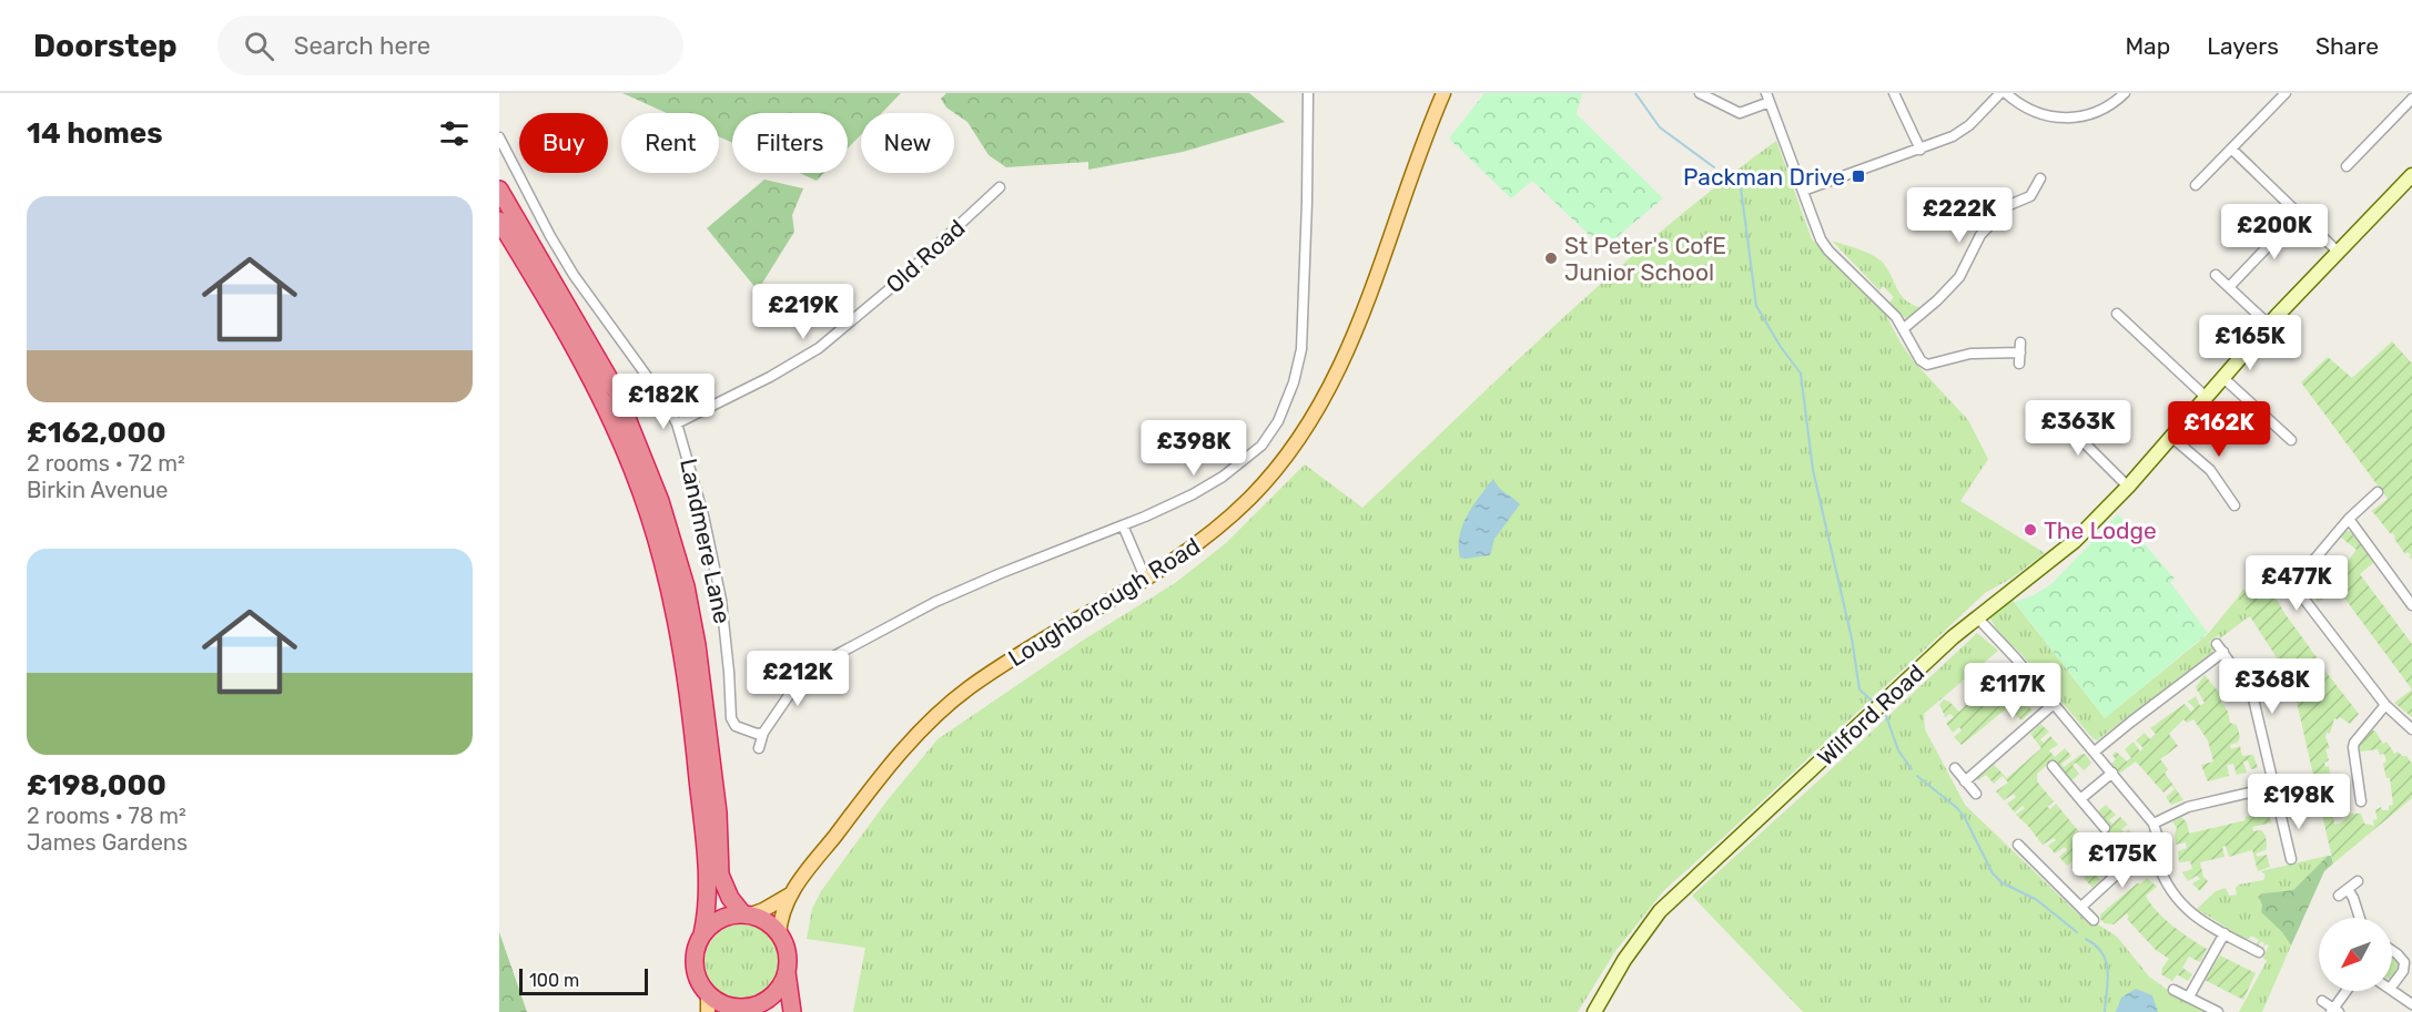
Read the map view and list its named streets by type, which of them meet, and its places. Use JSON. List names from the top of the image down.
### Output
{
  "streets": {
    "main road": ["Loughborough Road", "Wilford Road"],
    "street": ["Old Road", "Landmere Lane"]
  },
  "crossings": [
    ["Old Road", "Landmere Lane"],
    ["Landmere Lane", "Loughborough Road"]
  ],
  "places": {
    "transit": ["Packman Drive"],
    "other": ["St Peter's CofE Junior School", "The Lodge"]
  },
  "scale_bar": "100 m",
  "north": "bottom left",
  "page": {
    "header": "Doorstep",
    "search": "Search here",
    "nav": ["Map", "Layers", "Share"],
    "heading": "14 homes",
    "chip": [
      "Buy",
      "Rent",
      "Filters",
      "New"
    ],
    "list": [
      {
        "name": "£162,000",
        "note": "2 rooms · 72 m² · Birkin Avenue"
      },
      {
        "name": "£198,000",
        "note": "2 rooms · 78 m² · James Gardens"
      }
    ],
    "price": [
      "£222K",
      "£200K",
      "£219K",
      "£165K",
      "£182K",
      "£363K",
      "£162K",
      "£398K",
      "£477K",
      "£212K",
      "£368K",
      "£117K",
      "£198K",
      "£175K"
    ],
    "scale": "100 m"
  }
}
